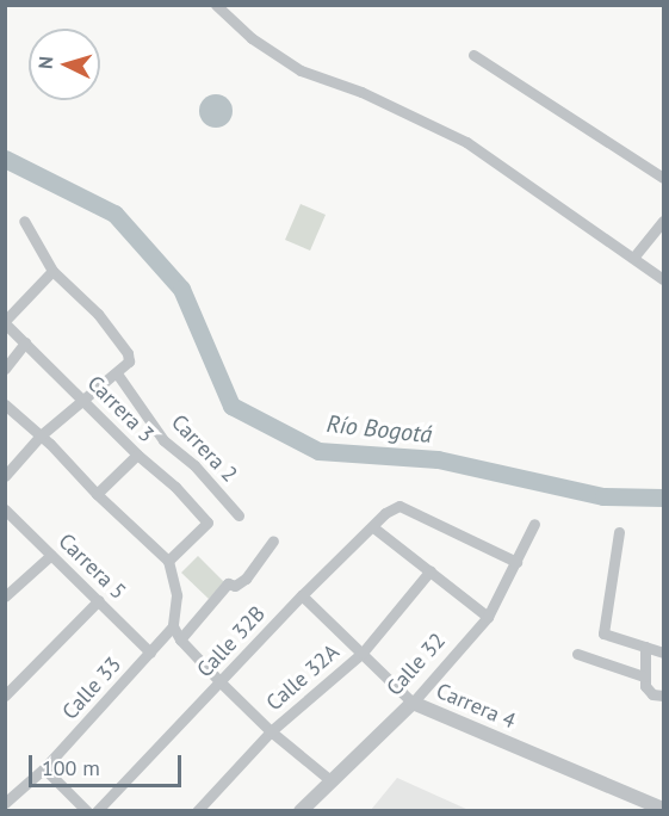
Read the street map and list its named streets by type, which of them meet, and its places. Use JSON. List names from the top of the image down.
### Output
{
  "streets": {
    "street": [
      "Carrera 3",
      "Carrera 2",
      "Carrera 5",
      "Calle 32B",
      "Calle 32",
      "Calle 32A",
      "Calle 33",
      "Carrera 4"
    ]
  },
  "crossings": [
    ["Carrera 5", "Calle 33"],
    ["Calle 32B", "Calle 32"],
    ["Calle 32B", "Carrera 4"],
    ["Calle 32", "Carrera 4"],
    ["Calle 32A", "Carrera 4"]
  ],
  "water": ["Río Bogotá"],
  "scale_bar": "100 m",
  "north": "left"
}
